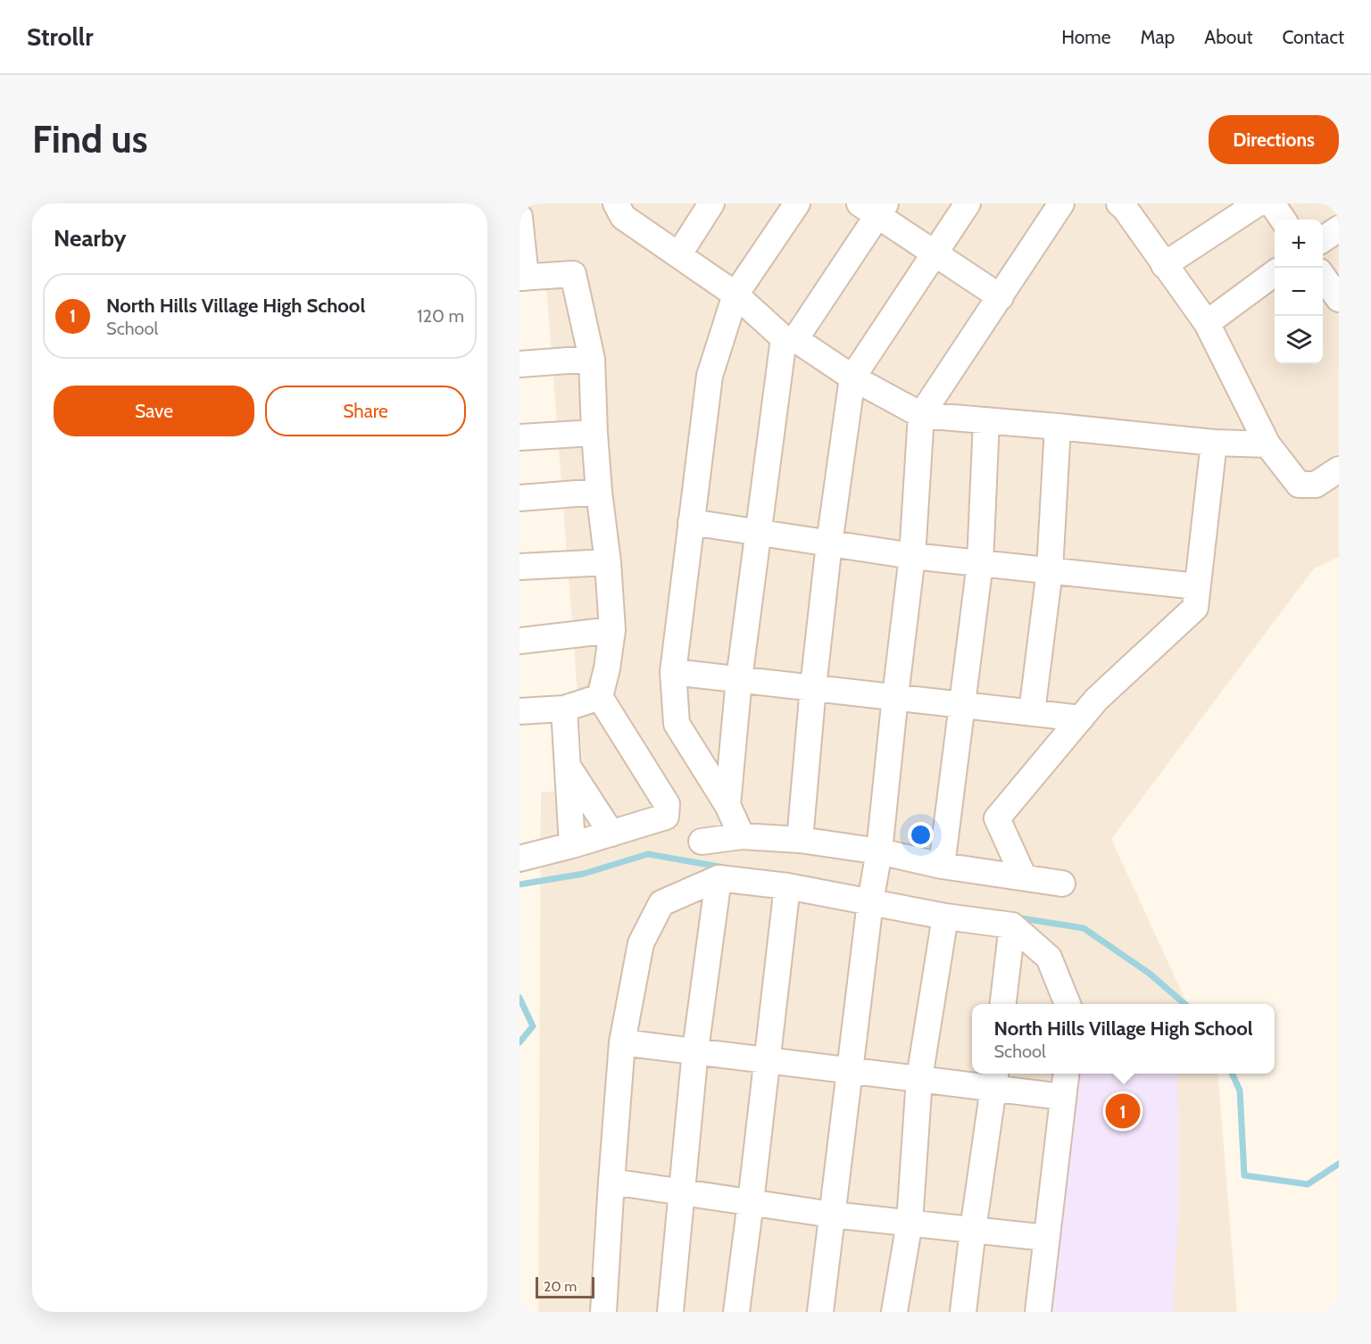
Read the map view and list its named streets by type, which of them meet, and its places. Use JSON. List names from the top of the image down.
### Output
{
  "scale_bar": "20 m",
  "page": {
    "header": "Strollr",
    "nav": [
      "Home",
      "Map",
      "About",
      "Contact"
    ],
    "buttons": [
      "Directions",
      ["Save", "Share"]
    ],
    "title": "Find us",
    "heading": "Nearby",
    "map_buttons": ["+", "−"],
    "list": [
      {
        "mark": "1",
        "name": "North Hills Village High School",
        "note": "School",
        "value": "120 m"
      }
    ],
    "popup": ["North Hills Village High School", "School"],
    "pins": "1",
    "scale": "20 m"
  }
}
